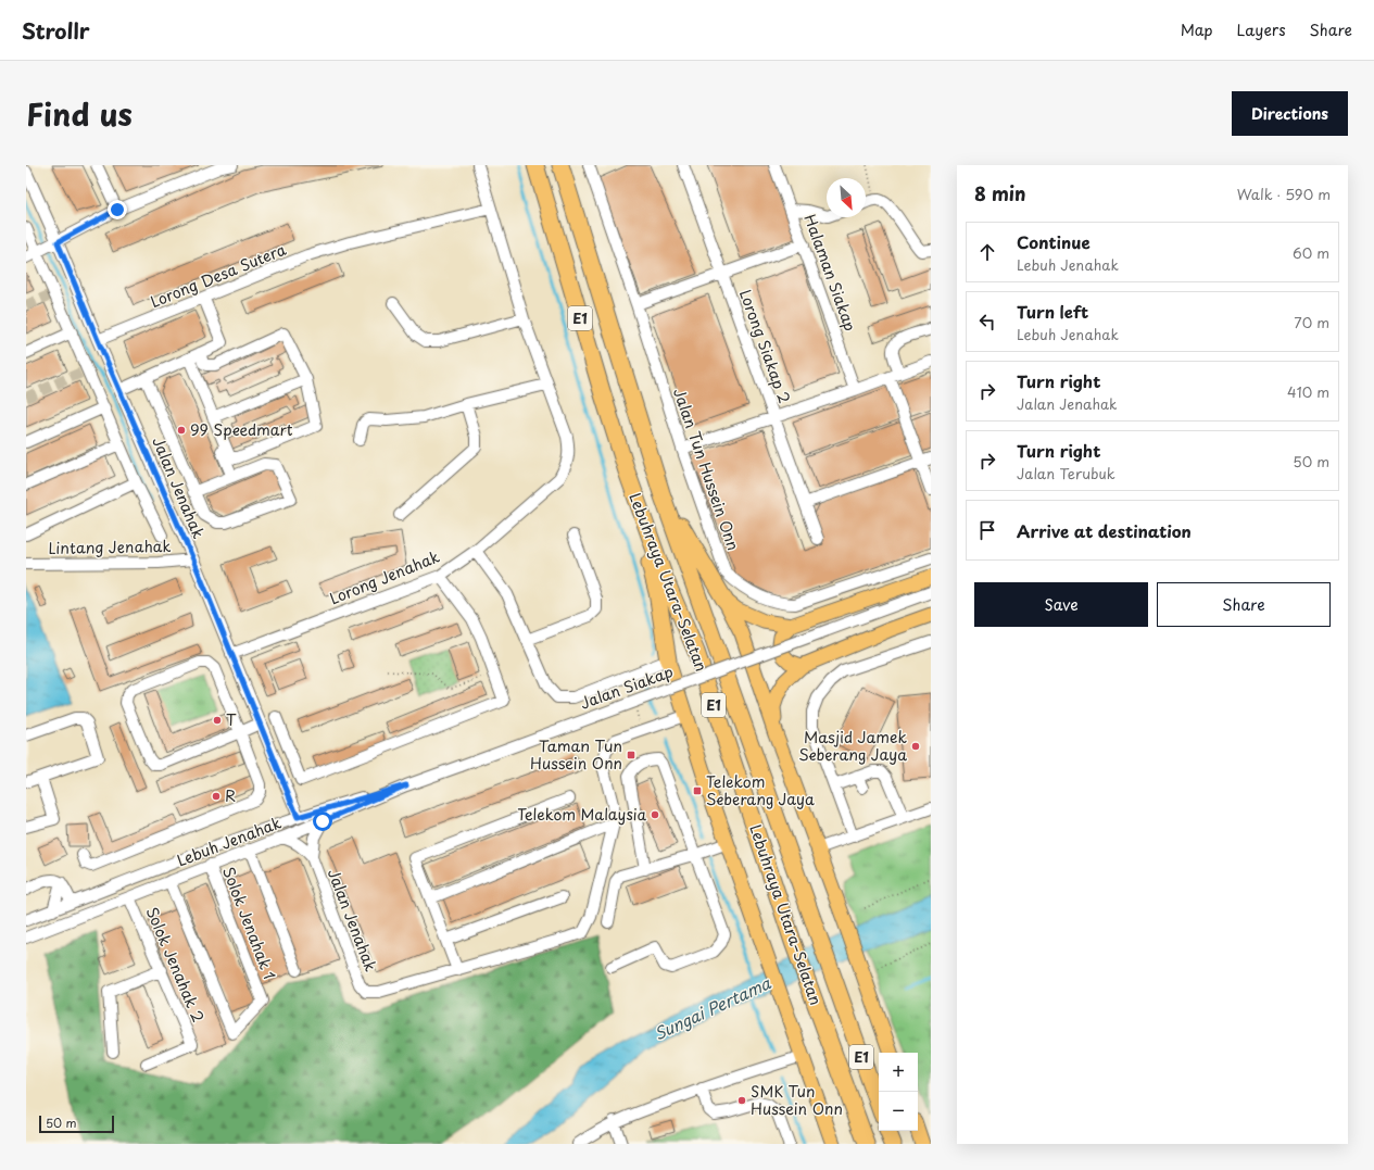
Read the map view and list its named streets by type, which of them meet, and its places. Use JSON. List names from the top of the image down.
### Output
{
  "streets": {
    "highway": ["E1", "Lebuhraya Utara–Selatan"],
    "street": [
      "Halaman Siakap",
      "Lorong Desa Sutera",
      "Lorong Siakap 2",
      "Jalan Tun Hussein Onn",
      "Jalan Jenahak",
      "Lintang Jenahak",
      "Lorong Jenahak",
      "Jalan Siakap",
      "Lebuh Jenahak",
      "Solok Jenahak 1",
      "Solok Jenahak 2"
    ]
  },
  "crossings": [
    ["Lorong Desa Sutera", "Jalan Jenahak"],
    ["Jalan Jenahak", "Lintang Jenahak"],
    ["Jalan Jenahak", "Lorong Jenahak"],
    ["Jalan Jenahak", "Lebuh Jenahak"],
    ["Jalan Siakap", "Lebuh Jenahak"],
    ["Lebuh Jenahak", "Solok Jenahak 1"],
    ["Lebuh Jenahak", "Solok Jenahak 2"]
  ],
  "water": ["Sungai Pertama"],
  "places": {
    "other": [
      "99 Speedmart",
      "T",
      "Masjid Jamek Seberang Jaya",
      "R",
      "Telekom Malaysia",
      "SMK Tun Hussein Onn"
    ],
    "transit": ["Taman Tun Hussein Onn", "Telekom Seberang Jaya"]
  },
  "scale_bar": "50 m",
  "north": "bottom right",
  "page": {
    "header": "Strollr",
    "nav": ["Map", "Layers", "Share"],
    "title": "Find us",
    "buttons": [
      "Directions",
      ["Save", "Share"]
    ],
    "heading": ["8 min", "Walk · 590 m"],
    "list": [
      ["Continue", "Lebuh Jenahak", "60 m"],
      ["Turn left", "Lebuh Jenahak", "70 m"],
      ["Turn right", "Jalan Jenahak", "410 m"],
      ["Turn right", "Jalan Terubuk", "50 m"],
      "Arrive at destination"
    ],
    "map_buttons": ["+", "−"],
    "scale": "50 m"
  }
}
